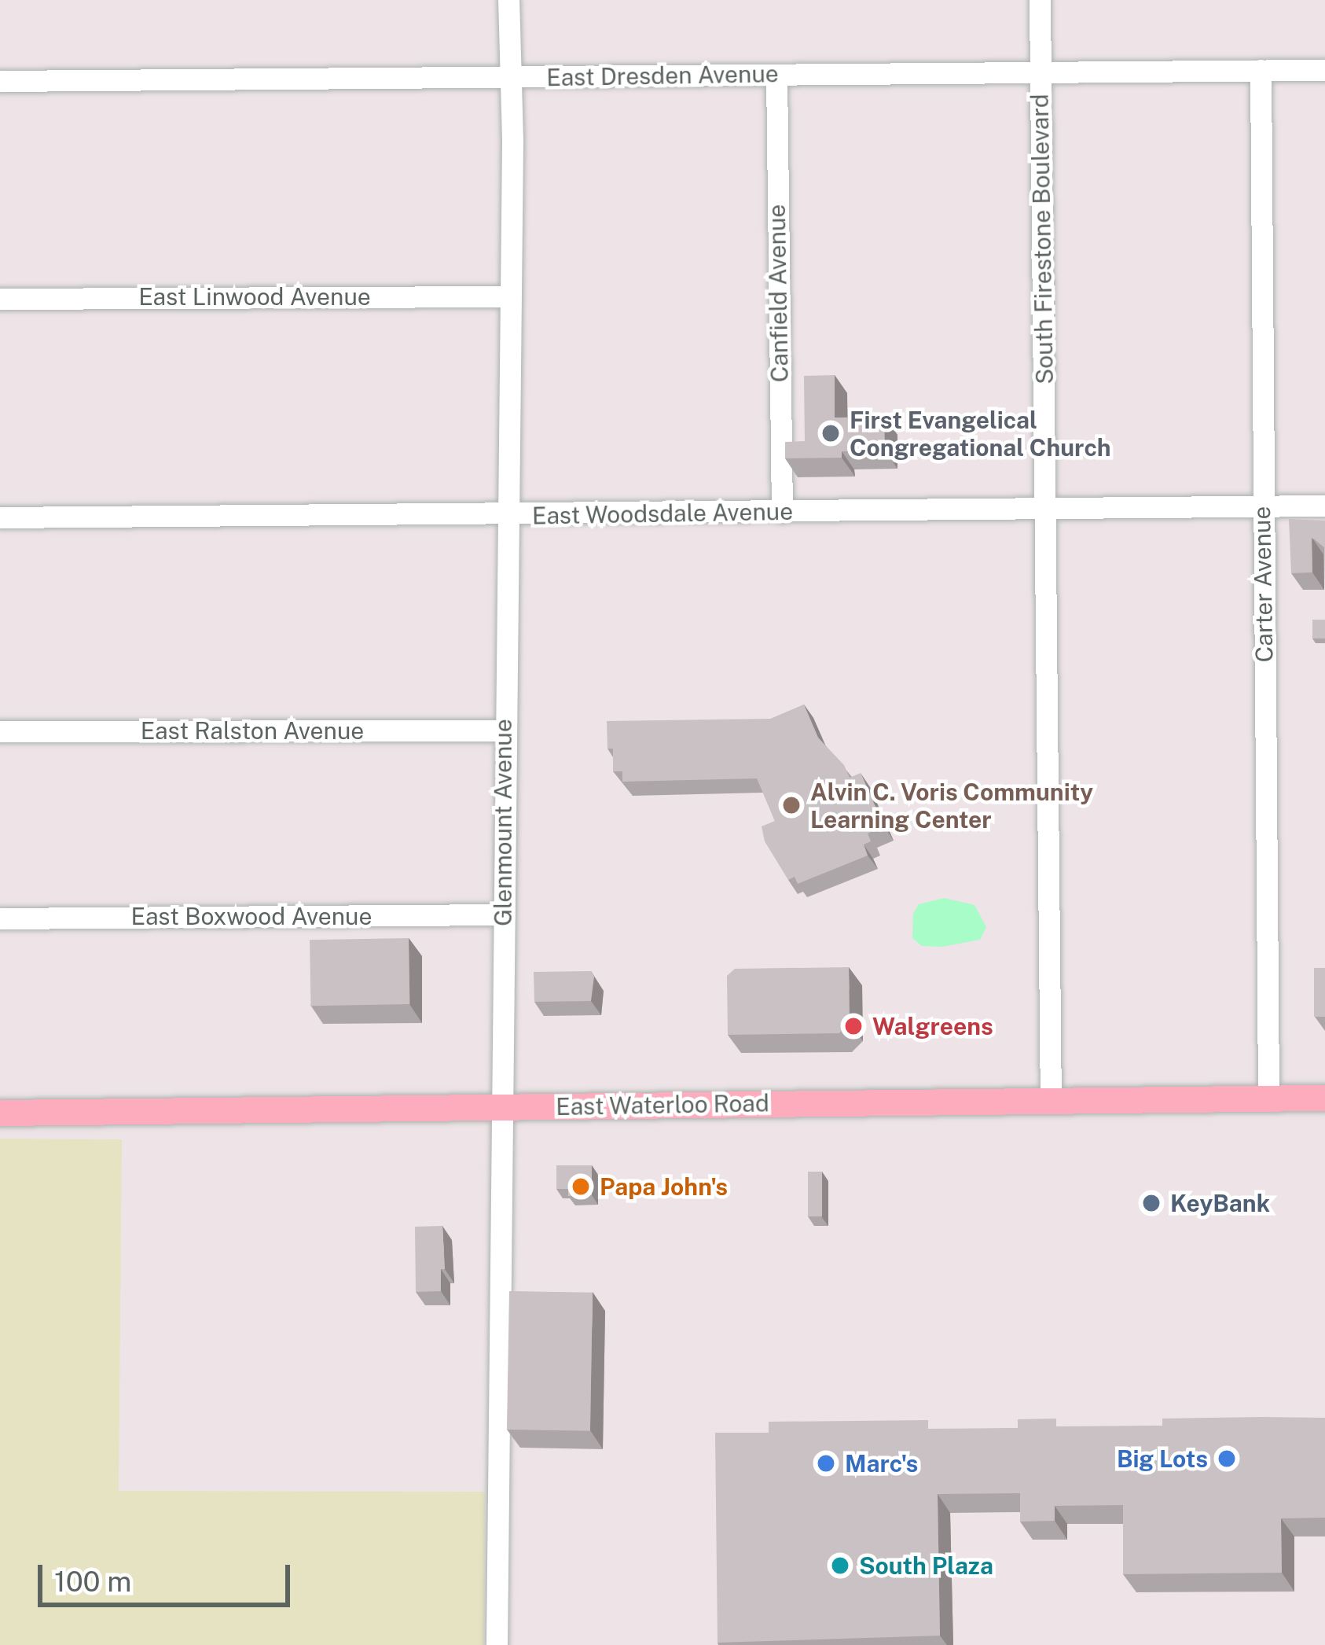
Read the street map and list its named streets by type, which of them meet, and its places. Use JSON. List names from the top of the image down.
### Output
{
  "streets": {
    "main road": ["East Waterloo Road"],
    "street": [
      "East Dresden Avenue",
      "South Firestone Boulevard",
      "Canfield Avenue",
      "East Linwood Avenue",
      "East Woodsdale Avenue",
      "Carter Avenue",
      "East Ralston Avenue",
      "Glenmount Avenue",
      "East Boxwood Avenue"
    ]
  },
  "crossings": [
    ["East Dresden Avenue", "South Firestone Boulevard"],
    ["East Dresden Avenue", "Canfield Avenue"],
    ["East Dresden Avenue", "Carter Avenue"],
    ["East Dresden Avenue", "Glenmount Avenue"],
    ["South Firestone Boulevard", "East Woodsdale Avenue"],
    ["South Firestone Boulevard", "East Waterloo Road"],
    ["Canfield Avenue", "East Woodsdale Avenue"],
    ["East Linwood Avenue", "Glenmount Avenue"],
    ["East Woodsdale Avenue", "Carter Avenue"],
    ["East Woodsdale Avenue", "Glenmount Avenue"],
    ["Carter Avenue", "East Waterloo Road"],
    ["East Ralston Avenue", "Glenmount Avenue"],
    ["Glenmount Avenue", "East Boxwood Avenue"],
    ["Glenmount Avenue", "East Waterloo Road"]
  ],
  "places": [
    "First Evangelical Congregational Church",
    "Alvin C. Voris Community Learning Center",
    "Walgreens",
    "Papa John's",
    "KeyBank",
    "Big Lots",
    "Marc's",
    "South Plaza"
  ],
  "scale_bar": "100 m"
}
